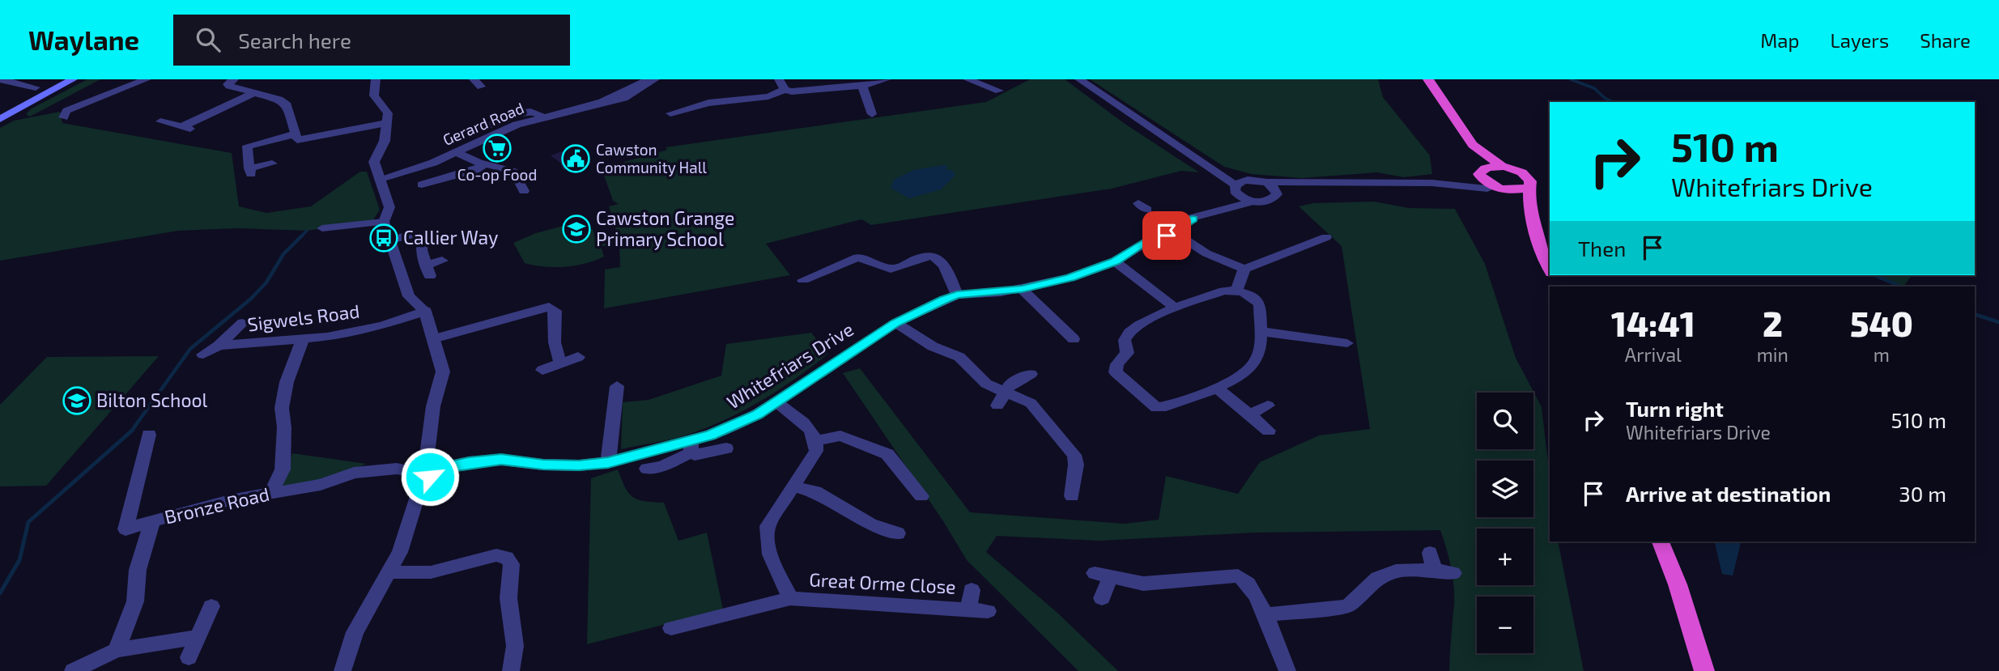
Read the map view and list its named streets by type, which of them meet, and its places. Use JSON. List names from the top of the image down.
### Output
{
  "streets": {
    "street": [
      "Gerard Road",
      "Sigwels Road",
      "Whitefriars Drive",
      "Bronze Road",
      "Great Orme Close"
    ]
  },
  "crossings": [
    ["Whitefriars Drive", "Bronze Road"]
  ],
  "places": {
    "supermarket": ["Co-op Food"],
    "public building": ["Cawston Community Hall"],
    "school or university": ["Cawston Grange Primary School", "Bilton School"],
    "bus stop": ["Callier Way"]
  },
  "page": {
    "header": "Waylane",
    "search": "Search here",
    "nav": ["Map", "Layers", "Share"],
    "turn": ["510 m", "Whitefriars Drive"],
    "then": "Then",
    "eta": [
      "14:41",
      "Arrival",
      "2",
      "min",
      "540",
      "m"
    ],
    "list": [
      {
        "name": "Turn right",
        "note": "Whitefriars Drive",
        "value": "510 m"
      },
      {
        "name": "Arrive at destination",
        "value": "30 m"
      }
    ],
    "map_buttons": ["+", "−"]
  }
}
